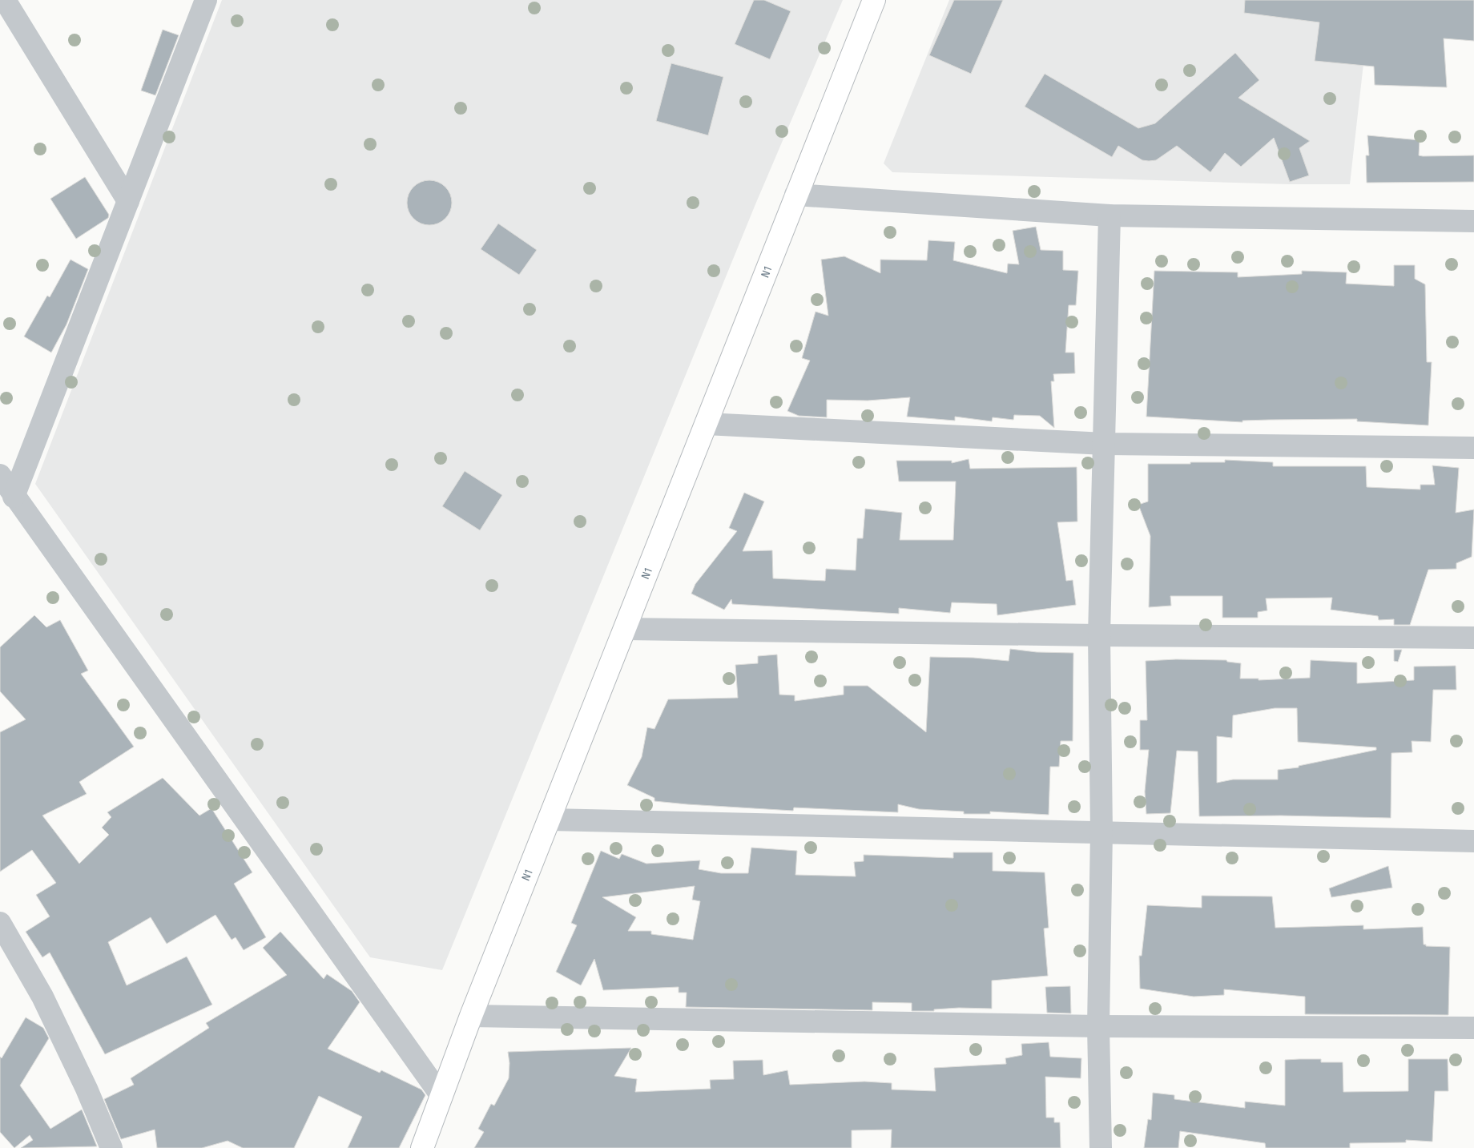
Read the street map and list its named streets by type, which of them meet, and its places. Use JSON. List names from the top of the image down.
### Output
{
  "streets": {
    "highway": ["N1"]
  }
}
